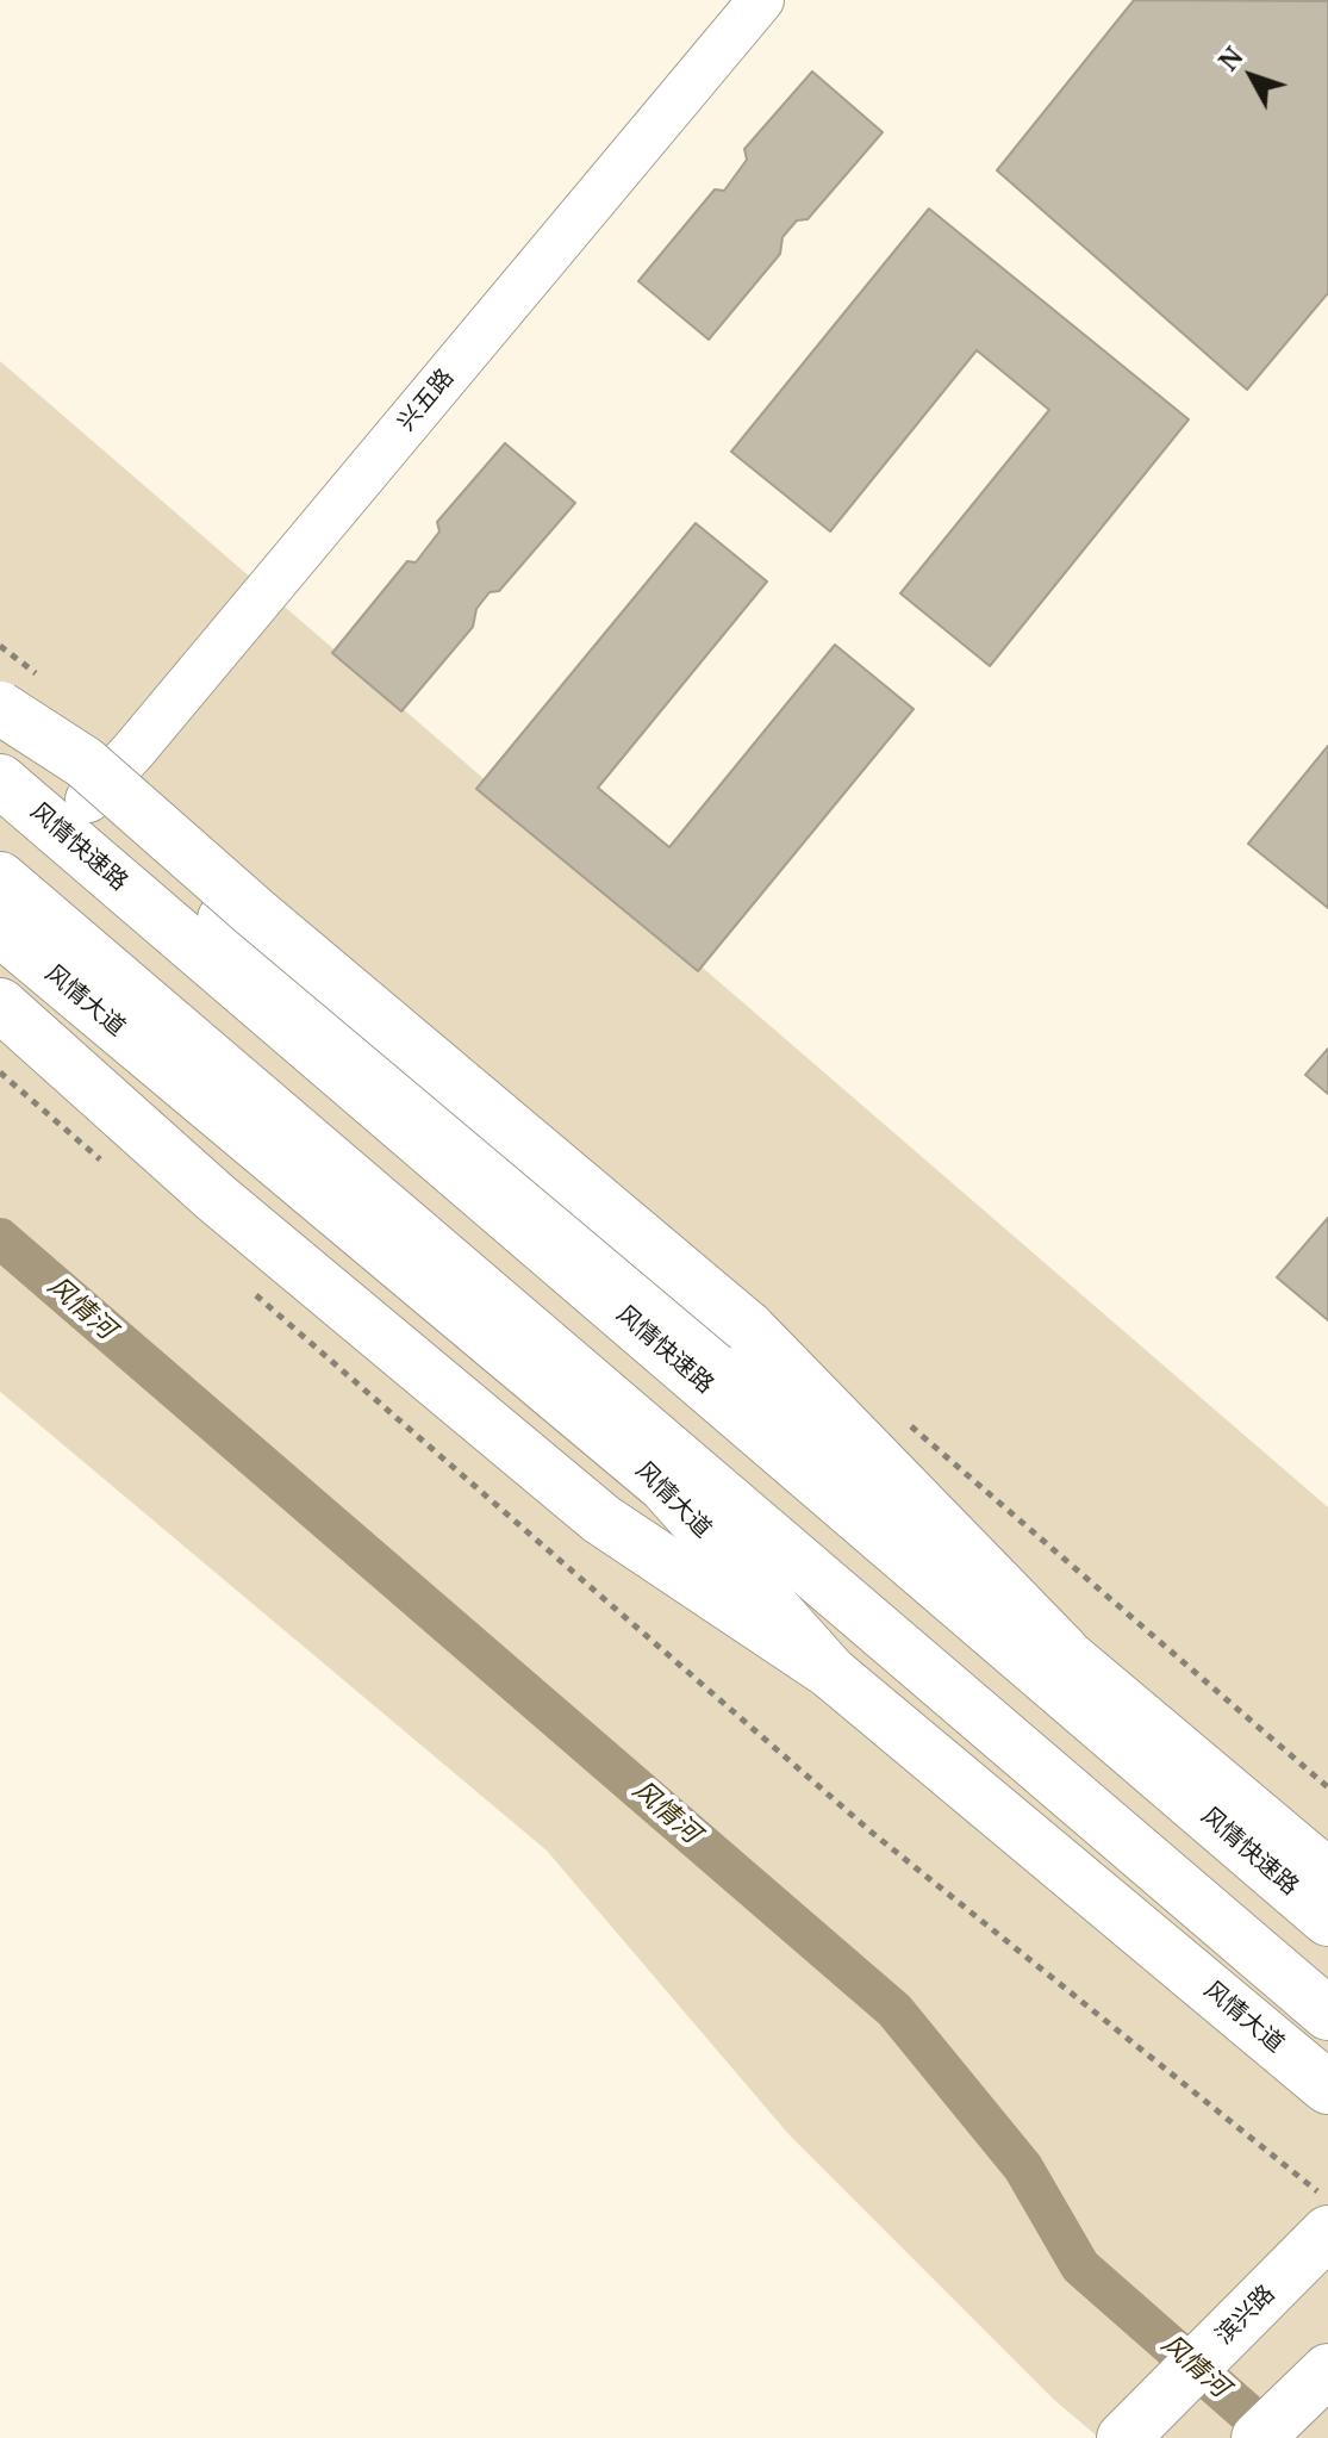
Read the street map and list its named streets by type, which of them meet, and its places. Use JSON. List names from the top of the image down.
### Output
{
  "streets": {
    "main road": ["风情快速路", "风情大道", "滨兴路"],
    "street": ["兴五路"]
  },
  "water": ["风情河"],
  "north": "top left"
}
